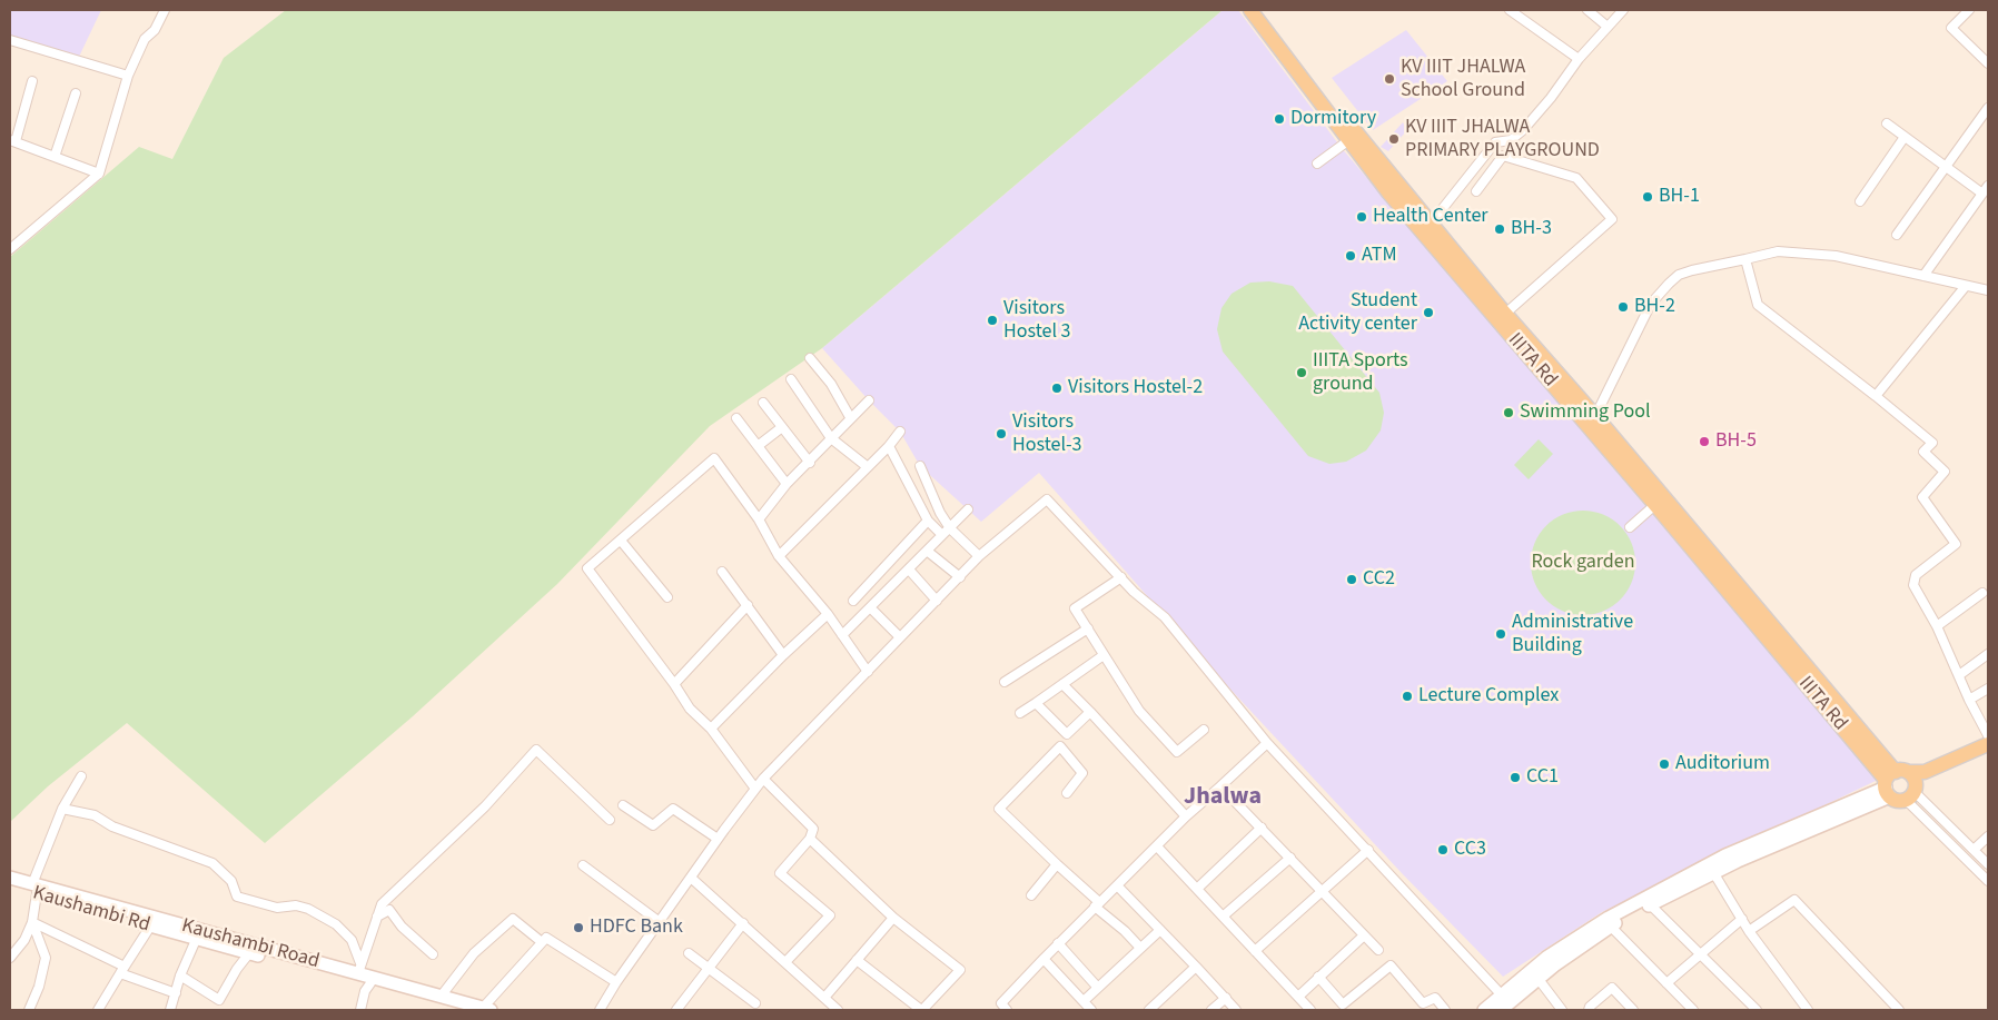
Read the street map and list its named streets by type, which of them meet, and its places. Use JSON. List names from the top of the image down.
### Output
{
  "streets": {
    "main road": ["IIITA Rd", "Kaushambi Rd", "Kaushambi Road"]
  },
  "crossings": [
    ["Kaushambi Rd", "Kaushambi Road"]
  ],
  "districts": ["Jhalwa"],
  "parks": ["Rock garden"],
  "places": [
    "KV IIIT JHALWA School Ground",
    "Dormitory",
    "KV IIIT JHALWA PRIMARY PLAYGROUND",
    "BH-1",
    "Health Center",
    "BH-3",
    "ATM",
    "BH-2",
    "Student Activity center",
    "Visitors Hostel 3",
    "IIITA Sports ground",
    "Visitors Hostel-2",
    "Swimming Pool",
    "Visitors Hostel-3",
    "BH-5",
    "CC2",
    "Administrative Building",
    "Lecture Complex",
    "Auditorium",
    "CC1",
    "CC3",
    "HDFC Bank"
  ]
}
